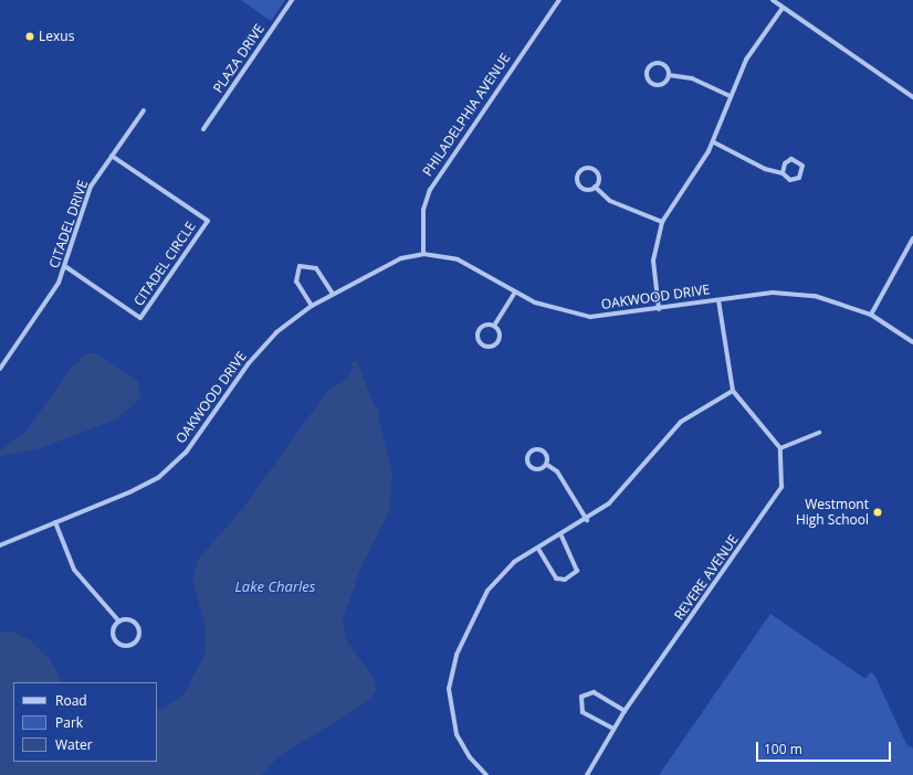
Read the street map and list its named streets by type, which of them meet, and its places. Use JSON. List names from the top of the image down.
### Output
{
  "streets": {
    "street": [
      "PLAZA DRIVE",
      "PHILADELPHIA AVENUE",
      "CITADEL DRIVE",
      "CITADEL CIRCLE",
      "OAKWOOD DRIVE",
      "REVERE AVENUE"
    ]
  },
  "crossings": [
    ["PHILADELPHIA AVENUE", "OAKWOOD DRIVE"],
    ["CITADEL DRIVE", "CITADEL CIRCLE"]
  ],
  "water": ["Lake Charles"],
  "places": ["Lexus", "Westmont High School"],
  "legend": ["Road", "Park", "Water"],
  "scale_bar": "100 m"
}
